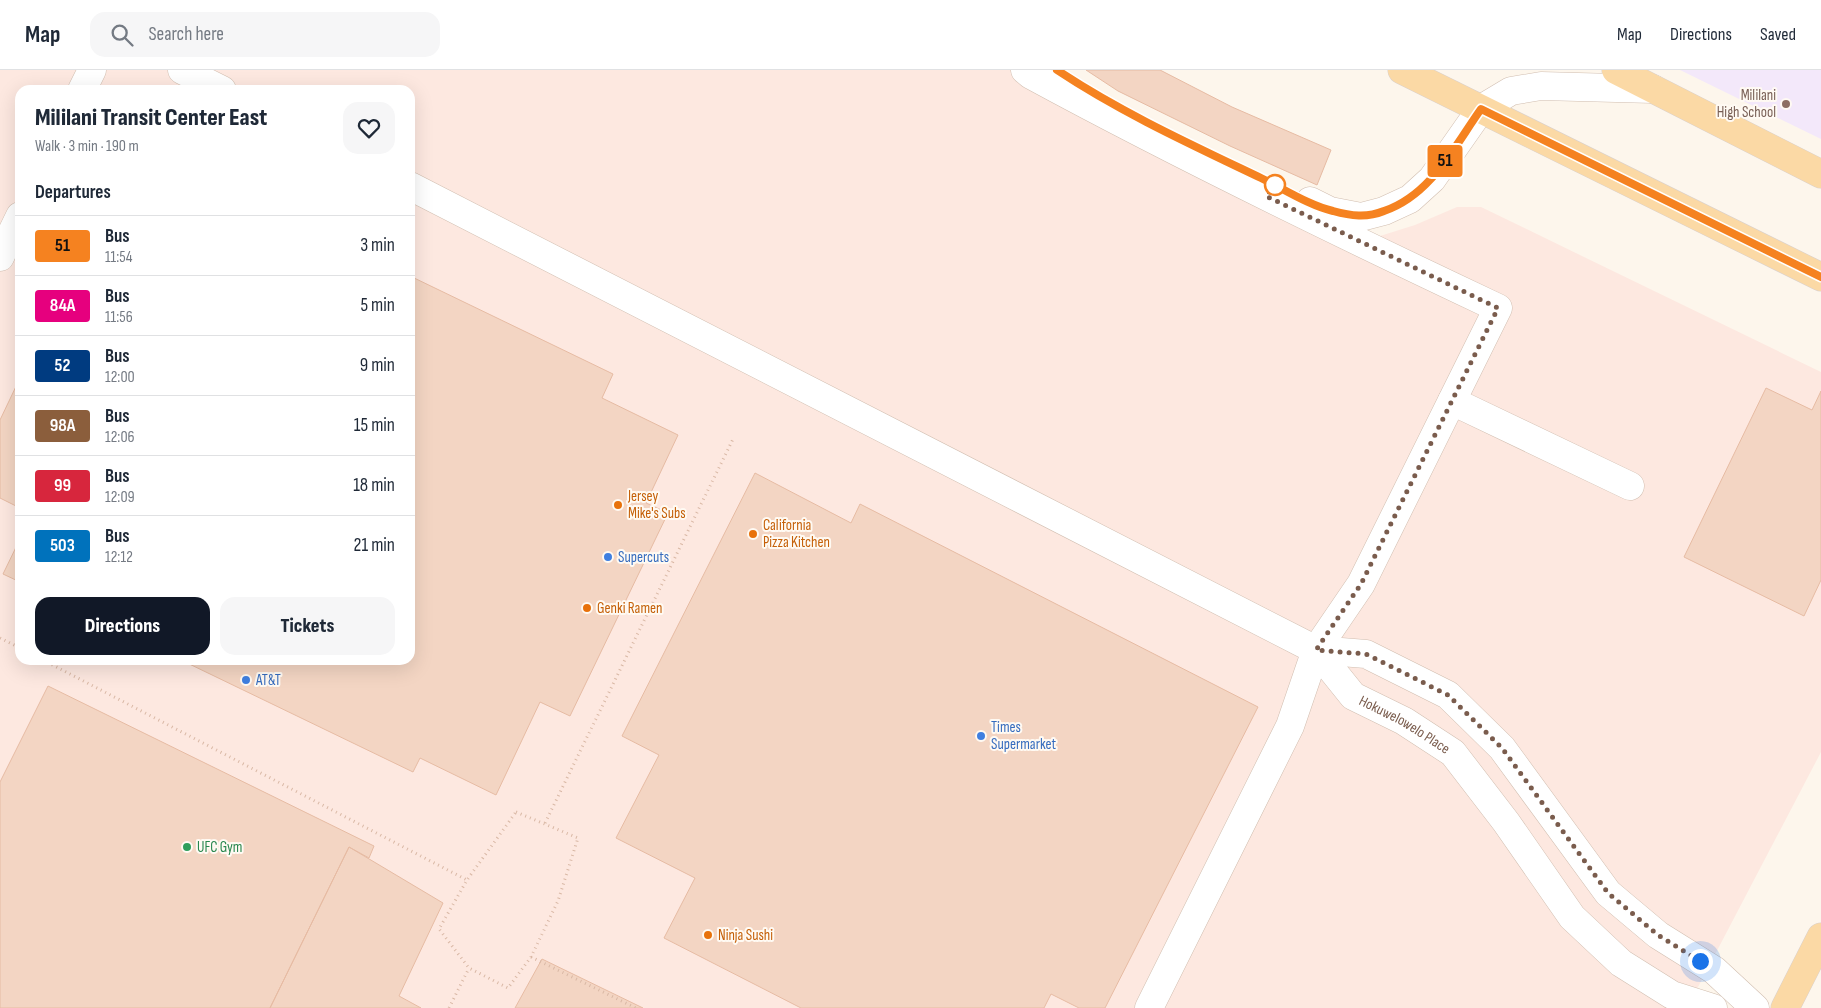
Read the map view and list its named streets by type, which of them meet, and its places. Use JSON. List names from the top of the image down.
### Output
{
  "streets": {
    "street": ["Hokuwelowelo Place"]
  },
  "places": [
    "Mililani High School",
    "Jersey Mike's Subs",
    "California Pizza Kitchen",
    "Supercuts",
    "Genki Ramen",
    "AT&T",
    "Times Supermarket",
    "UFC Gym",
    "Ninja Sushi"
  ],
  "lines": ["bus line 51"],
  "page": {
    "header": "Map",
    "search": "Search here",
    "nav": ["Map", "Directions", "Saved"],
    "on_map": "51",
    "heading": [
      ["Mililani Transit Center East", "Walk · 3 min · 190 m"],
      "Departures"
    ],
    "list": [
      {
        "mark": "51",
        "name": "Bus",
        "note": "11:54",
        "value": "3 min"
      },
      {
        "mark": "84A",
        "name": "Bus",
        "note": "11:56",
        "value": "5 min"
      },
      {
        "mark": "52",
        "name": "Bus",
        "note": "12:00",
        "value": "9 min"
      },
      {
        "mark": "98A",
        "name": "Bus",
        "note": "12:06",
        "value": "15 min"
      },
      {
        "mark": "99",
        "name": "Bus",
        "note": "12:09",
        "value": "18 min"
      },
      {
        "mark": "503",
        "name": "Bus",
        "note": "12:12",
        "value": "21 min"
      }
    ],
    "buttons": ["Directions", "Tickets"]
  }
}
